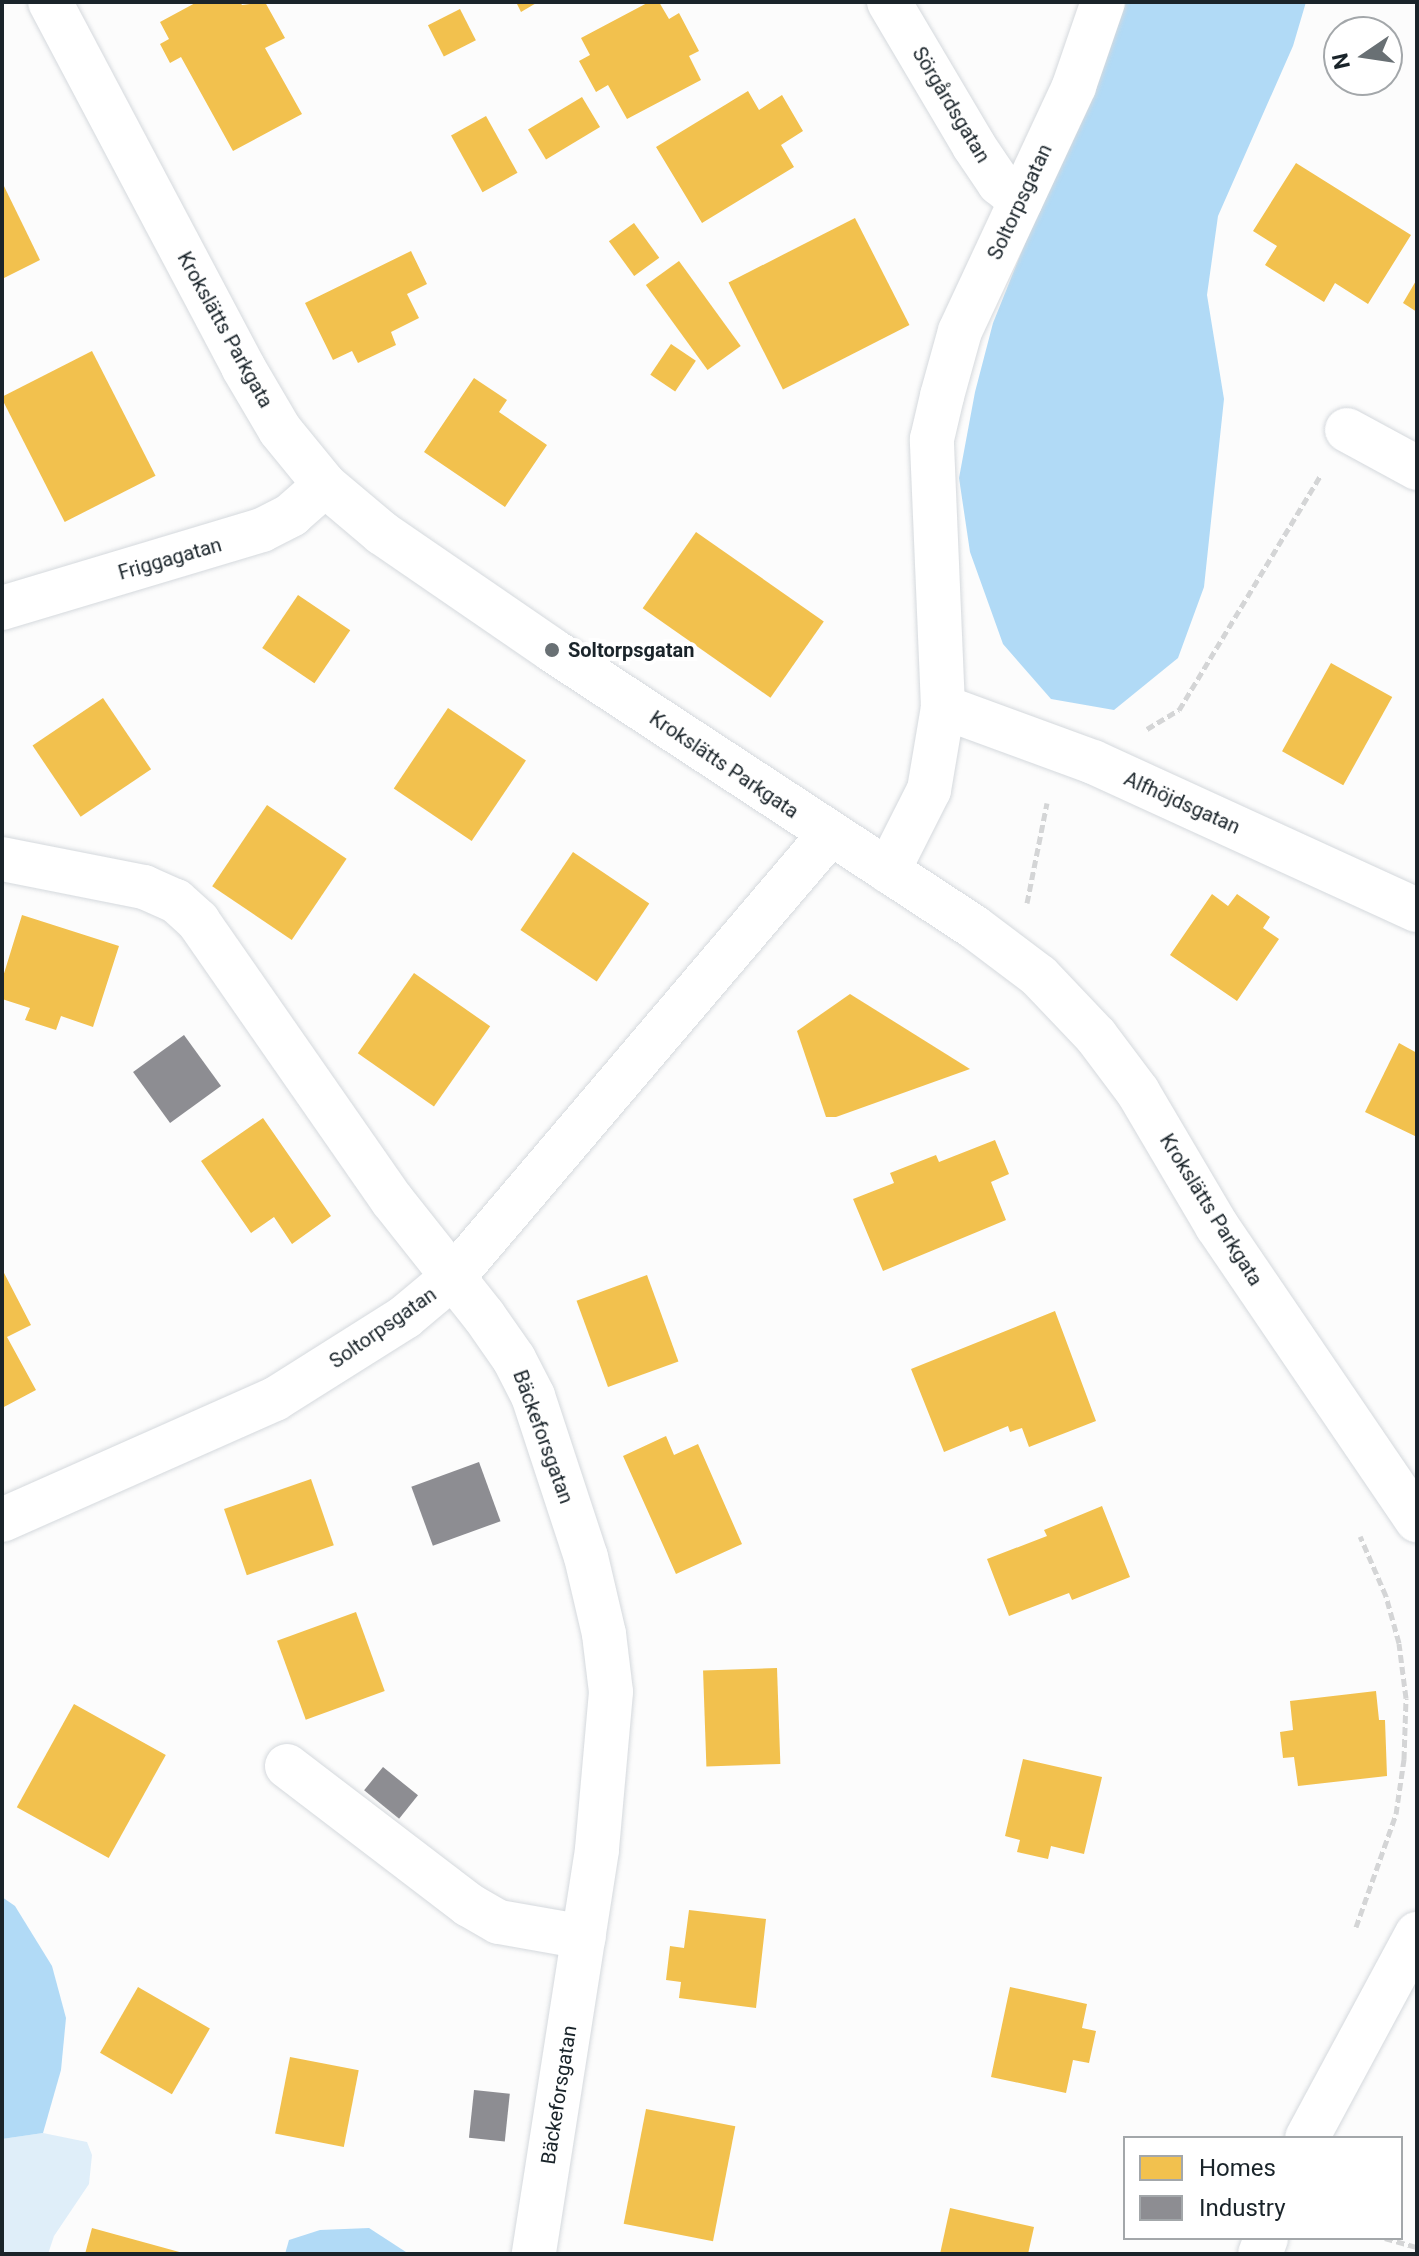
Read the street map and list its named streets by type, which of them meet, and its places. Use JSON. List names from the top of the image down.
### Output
{
  "streets": {
    "street": [
      "Sörgårdsgatan",
      "Soltorpsgatan",
      "Krokslätts Parkgata",
      "Friggagatan",
      "Alfhöjdsgatan",
      "Bäckeforsgatan"
    ]
  },
  "crossings": [
    ["Sörgårdsgatan", "Soltorpsgatan"],
    ["Soltorpsgatan", "Krokslätts Parkgata"],
    ["Soltorpsgatan", "Alfhöjdsgatan"],
    ["Soltorpsgatan", "Bäckeforsgatan"],
    ["Krokslätts Parkgata", "Friggagatan"]
  ],
  "places": ["Soltorpsgatan"],
  "legend": ["Homes", "Industry"],
  "north": "left"
}
